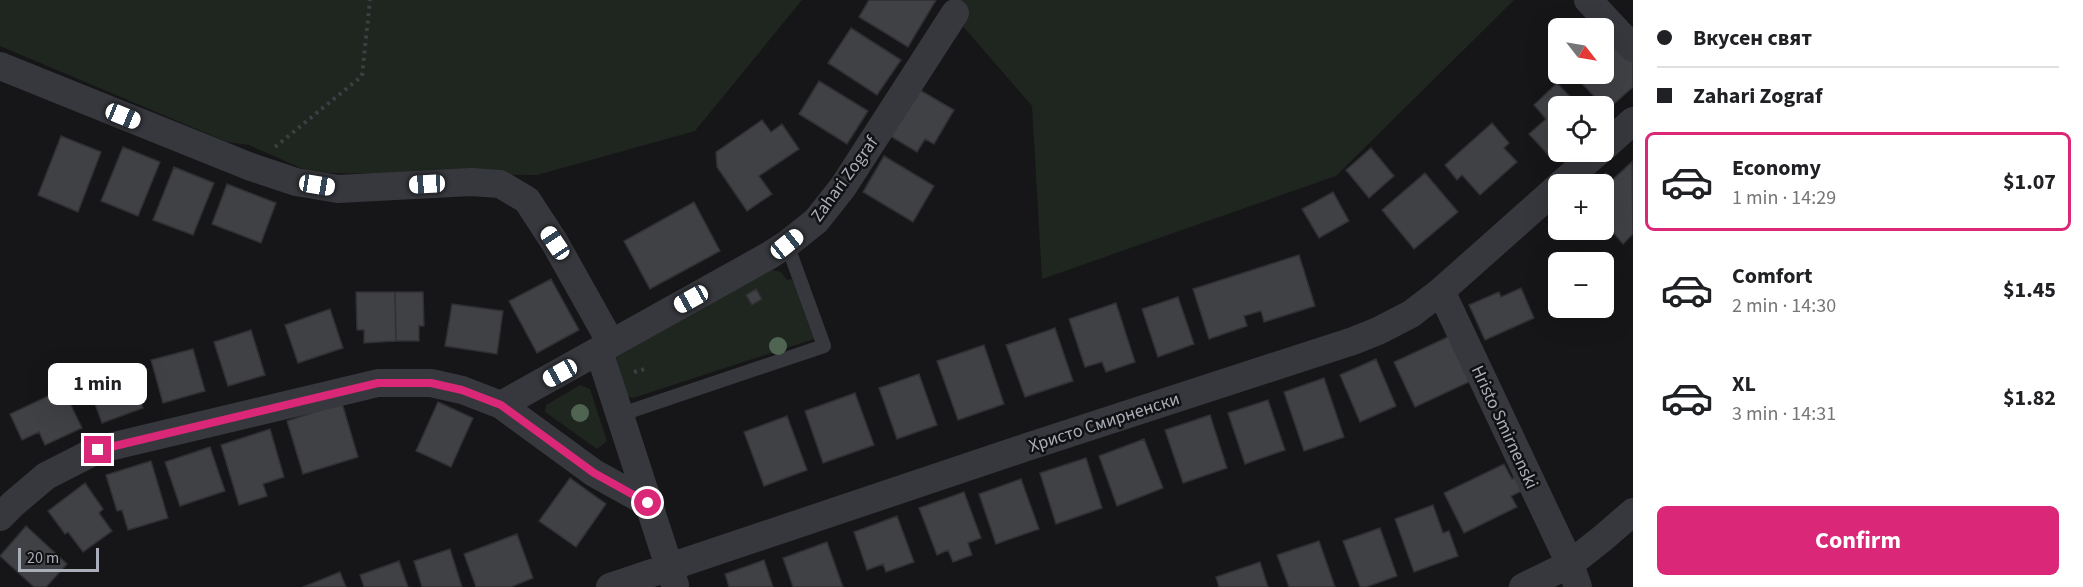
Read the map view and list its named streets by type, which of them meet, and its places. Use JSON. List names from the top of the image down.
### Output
{
  "streets": {
    "street": ["Zahari Zograf", "Христо Смирненски", "Hristo Smirnenski"]
  },
  "crossings": [
    ["Христо Смирненски", "Hristo Smirnenski"]
  ],
  "scale_bar": "20 m",
  "north": "bottom right",
  "page": {
    "banner": ["Вкусен свят", "Zahari Zograf"],
    "map_buttons": ["+", "−"],
    "list": [
      {
        "name": "Economy",
        "note": "1 min · 14:29",
        "value": "$1.07"
      },
      {
        "name": "Comfort",
        "note": "2 min · 14:30",
        "value": "$1.45"
      },
      {
        "name": "XL",
        "note": "3 min · 14:31",
        "value": "$1.82"
      }
    ],
    "bubble": "1 min",
    "buttons": "Confirm",
    "scale": "20 m"
  }
}
